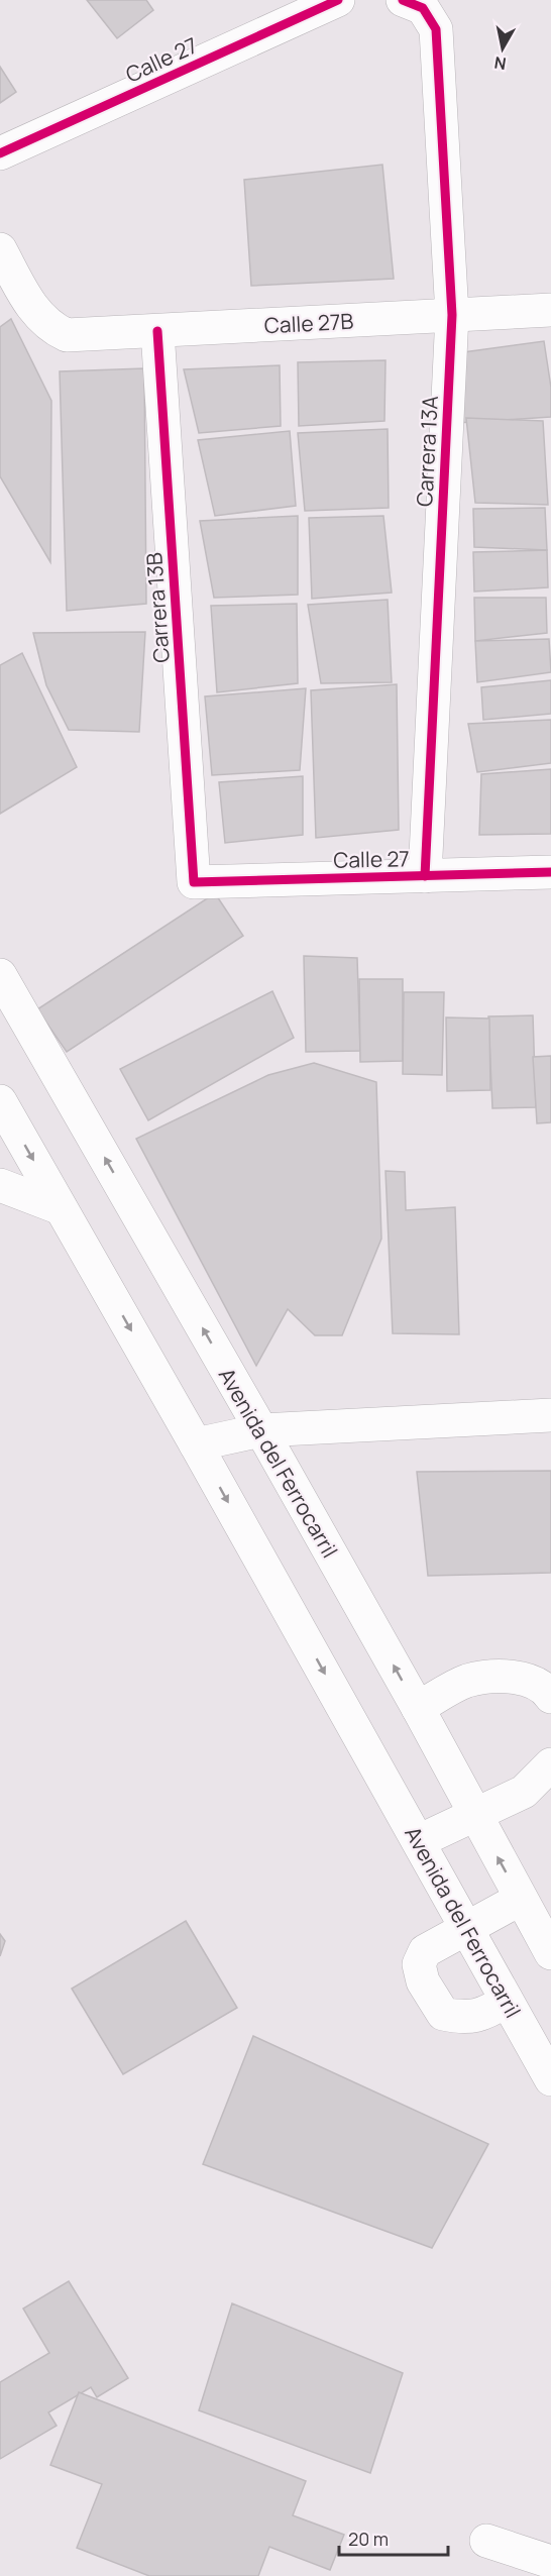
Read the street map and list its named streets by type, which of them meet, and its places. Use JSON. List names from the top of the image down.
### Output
{
  "streets": {
    "street": [
      "Calle 27",
      "Calle 27B",
      "Carrera 13A",
      "Carrera 13B",
      "Avenida del Ferrocarril"
    ]
  },
  "crossings": [
    ["Calle 27", "Carrera 13A"],
    ["Calle 27", "Carrera 13B"],
    ["Calle 27B", "Carrera 13A"],
    ["Calle 27B", "Carrera 13B"]
  ],
  "scale_bar": "20 m",
  "north": "bottom"
}
